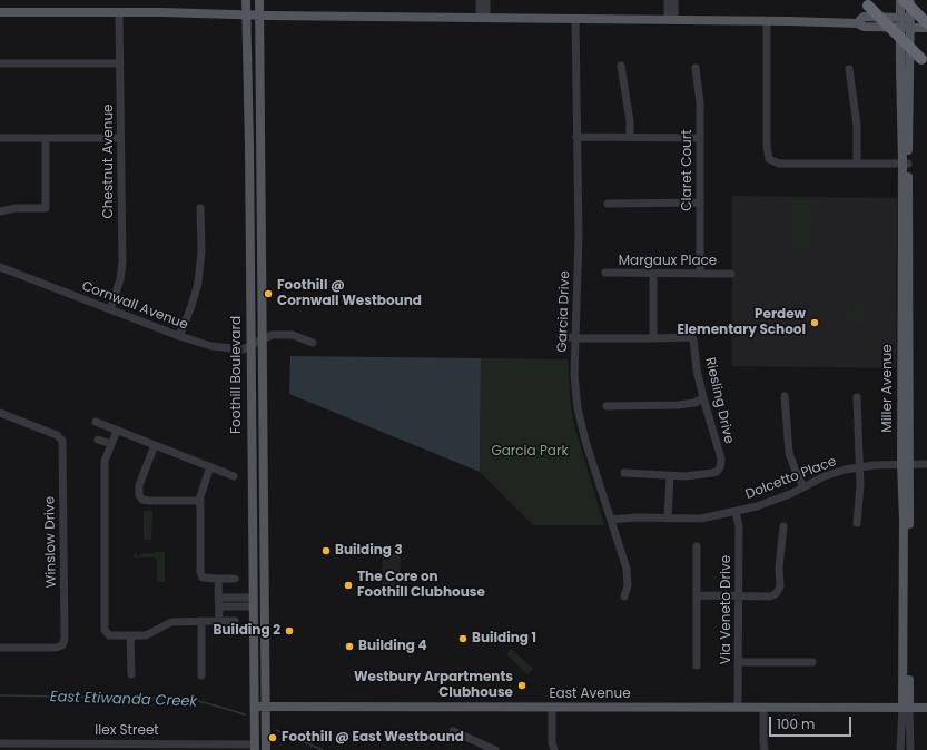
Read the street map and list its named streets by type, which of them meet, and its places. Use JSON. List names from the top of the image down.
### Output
{
  "streets": {
    "main road": ["Foothill Boulevard", "Miller Avenue", "East Avenue"],
    "street": [
      "Chestnut Avenue",
      "Claret Court",
      "Margaux Place",
      "Cornwall Avenue",
      "Garcia Drive",
      "Riesling Drive",
      "Dolcetto Place",
      "Winslow Drive",
      "Via Veneto Drive",
      "Ilex Street"
    ]
  },
  "crossings": [
    ["Chestnut Avenue", "Cornwall Avenue"],
    ["Claret Court", "Margaux Place"],
    ["Cornwall Avenue", "Foothill Boulevard"],
    ["Garcia Drive", "Dolcetto Place"],
    ["Foothill Boulevard", "East Avenue"],
    ["Foothill Boulevard", "Ilex Street"],
    ["Miller Avenue", "Dolcetto Place"],
    ["Miller Avenue", "East Avenue"],
    ["Dolcetto Place", "Via Veneto Drive"],
    ["Via Veneto Drive", "East Avenue"]
  ],
  "water": ["East Etiwanda Creek"],
  "parks": ["Garcia Park"],
  "places": [
    "Foothill @ Cornwall Westbound",
    "Perdew Elementary School",
    "Building 3",
    "The Core on Foothill Clubhouse",
    "Building 2",
    "Building 1",
    "Building 4",
    "Westbury Arpartments Clubhouse",
    "Foothill @ East Westbound"
  ],
  "scale_bar": "100 m"
}
